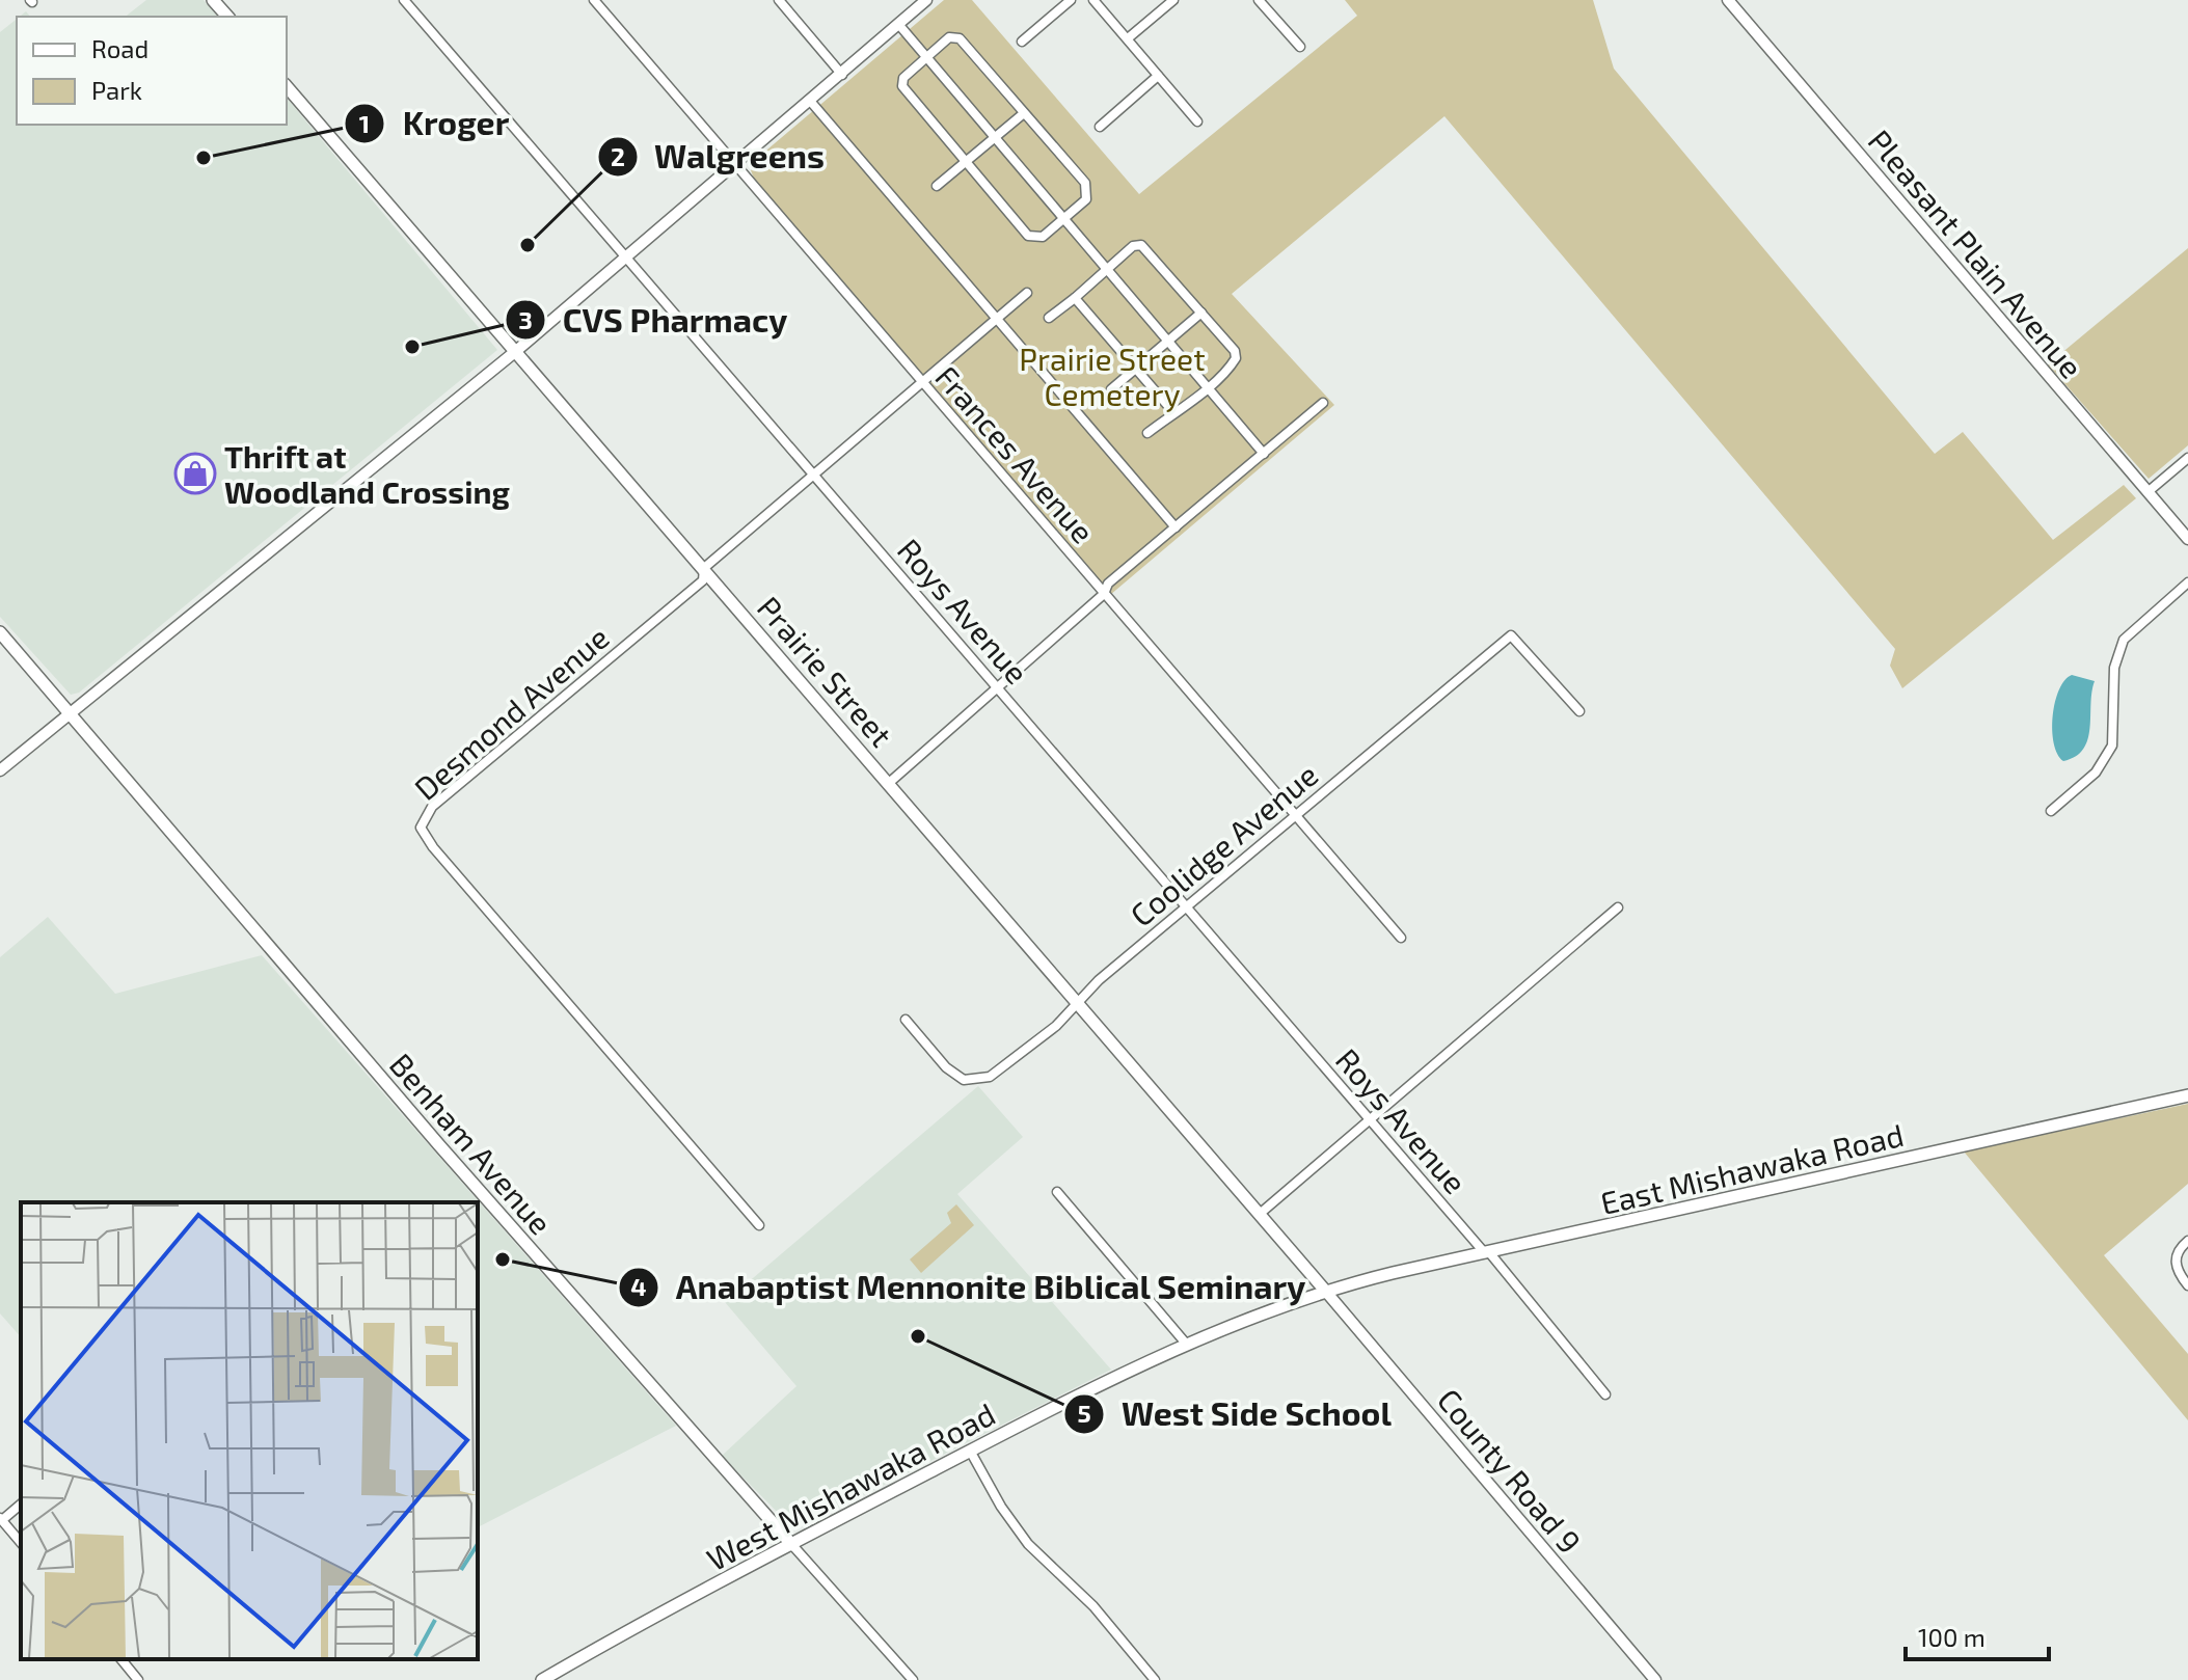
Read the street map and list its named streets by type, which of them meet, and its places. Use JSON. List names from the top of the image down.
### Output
{
  "streets": {
    "main road": [
      "Prairie Street",
      "Benham Avenue",
      "East Mishawaka Road",
      "West Mishawaka Road"
    ],
    "street": [
      "Pleasant Plain Avenue",
      "Frances Avenue",
      "Roys Avenue",
      "Desmond Avenue",
      "Coolidge Avenue",
      "County Road 9"
    ]
  },
  "crossings": [
    ["Frances Avenue", "Desmond Avenue"],
    ["Frances Avenue", "Coolidge Avenue"],
    ["Roys Avenue", "Desmond Avenue"],
    ["Roys Avenue", "Coolidge Avenue"],
    ["Roys Avenue", "East Mishawaka Road"],
    ["Prairie Street", "Desmond Avenue"],
    ["Prairie Street", "Coolidge Avenue"],
    ["Prairie Street", "East Mishawaka Road"],
    ["Prairie Street", "County Road 9"],
    ["Prairie Street", "West Mishawaka Road"],
    ["Benham Avenue", "West Mishawaka Road"],
    ["East Mishawaka Road", "County Road 9"],
    ["East Mishawaka Road", "West Mishawaka Road"],
    ["County Road 9", "West Mishawaka Road"]
  ],
  "parks": ["Prairie Street Cemetery"],
  "places": {
    "other": [
      "Kroger",
      "Walgreens",
      "CVS Pharmacy",
      "Anabaptist Mennonite Biblical Seminary",
      "West Side School"
    ],
    "shop": ["Thrift at Woodland Crossing"]
  },
  "legend": ["Road", "Park"],
  "scale_bar": "100 m"
}
